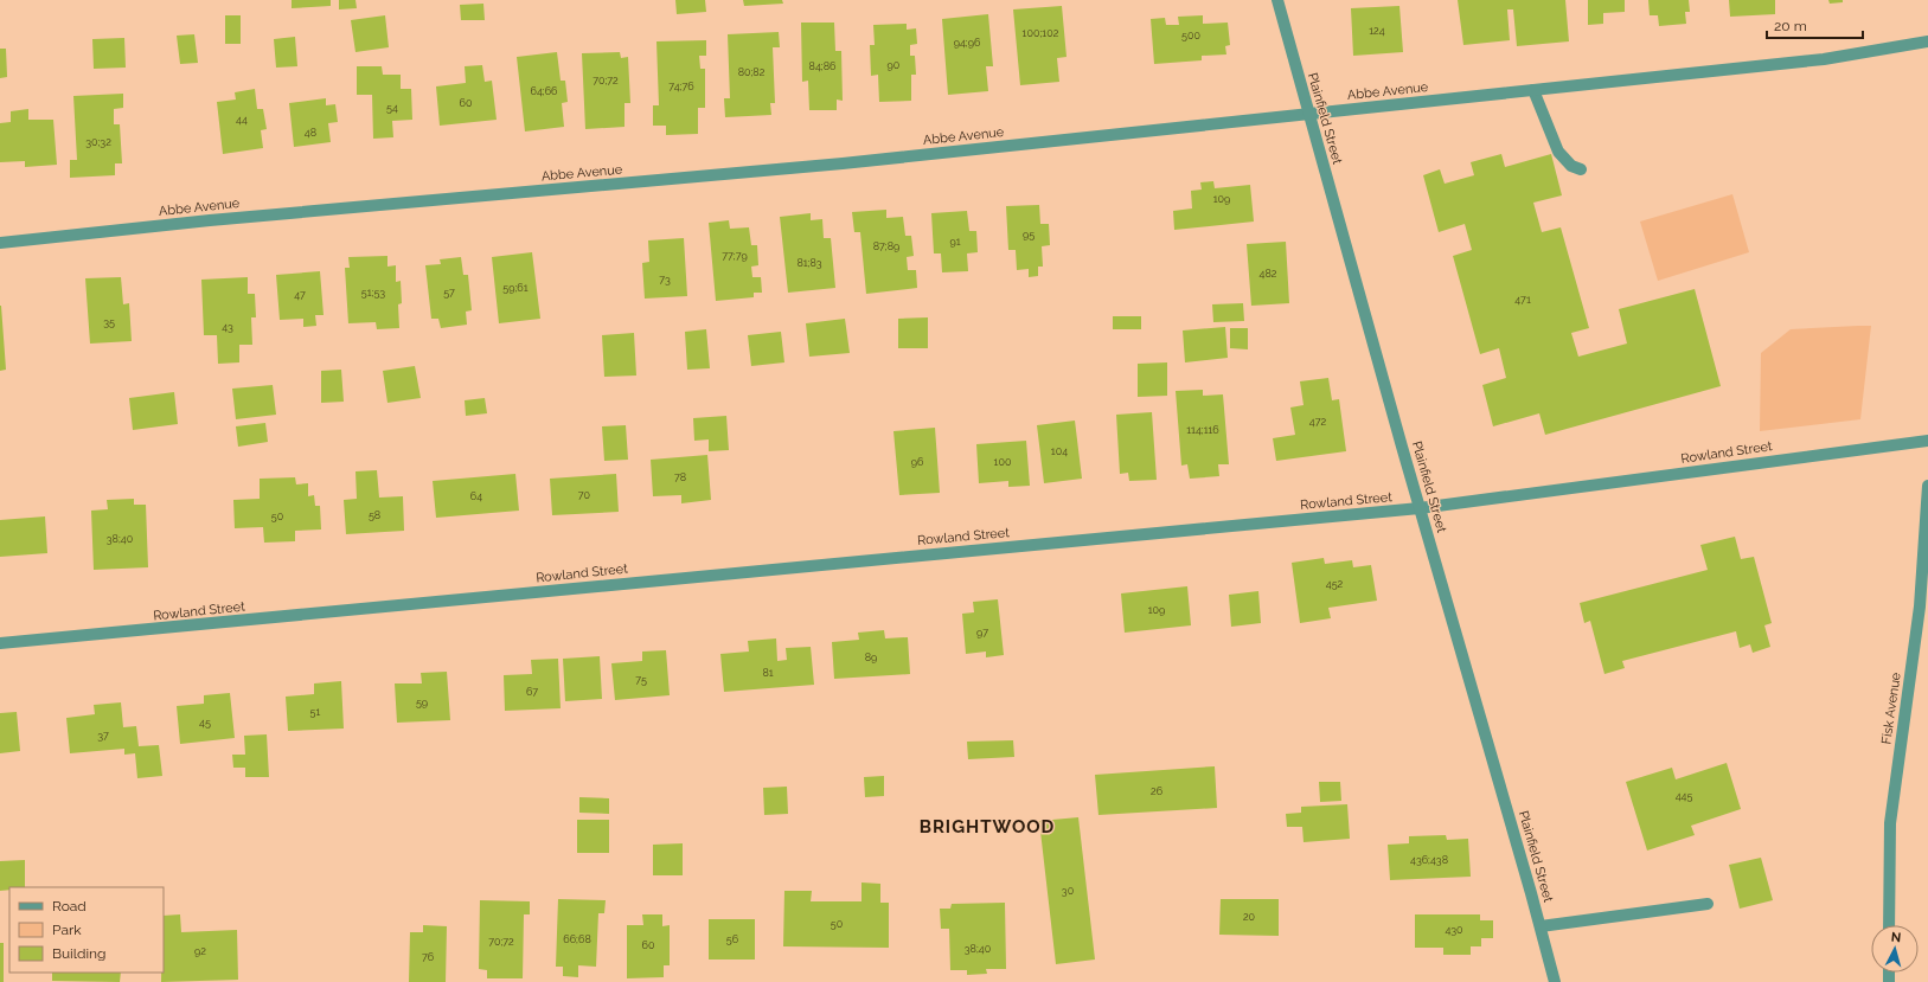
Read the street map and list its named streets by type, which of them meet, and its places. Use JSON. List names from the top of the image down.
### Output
{
  "streets": {
    "street": [
      "Abbe Avenue",
      "Plainfield Street",
      "Rowland Street",
      "Fisk Avenue"
    ]
  },
  "crossings": [
    ["Abbe Avenue", "Plainfield Street"],
    ["Plainfield Street", "Rowland Street"]
  ],
  "districts": ["BRIGHTWOOD"],
  "house_numbers": [
    "124",
    "100;102",
    "500",
    "94;96",
    "90",
    "84;86",
    "80;82",
    "70;72",
    "74;76",
    "64;66",
    "60",
    "54",
    "44",
    "48",
    "30;32",
    "109",
    "95",
    "91",
    "87;89",
    "77;79",
    "81;83",
    "482",
    "73",
    "59;61",
    "51;53",
    "57",
    "47",
    "471",
    "35",
    "43",
    "472",
    "114;116",
    "104",
    "96",
    "100",
    "78",
    "70",
    "64",
    "58",
    "50",
    "38;40",
    "452",
    "109",
    "97",
    "89",
    "81",
    "75",
    "67",
    "59",
    "51",
    "45",
    "37",
    "26",
    "445",
    "436;438",
    "30",
    "20",
    "50",
    "430",
    "66;68",
    "56",
    "70;72",
    "60",
    "38;40",
    "92",
    "76"
  ],
  "legend": ["Road", "Park", "Building"],
  "scale_bar": "20 m",
  "north": "top"
}
